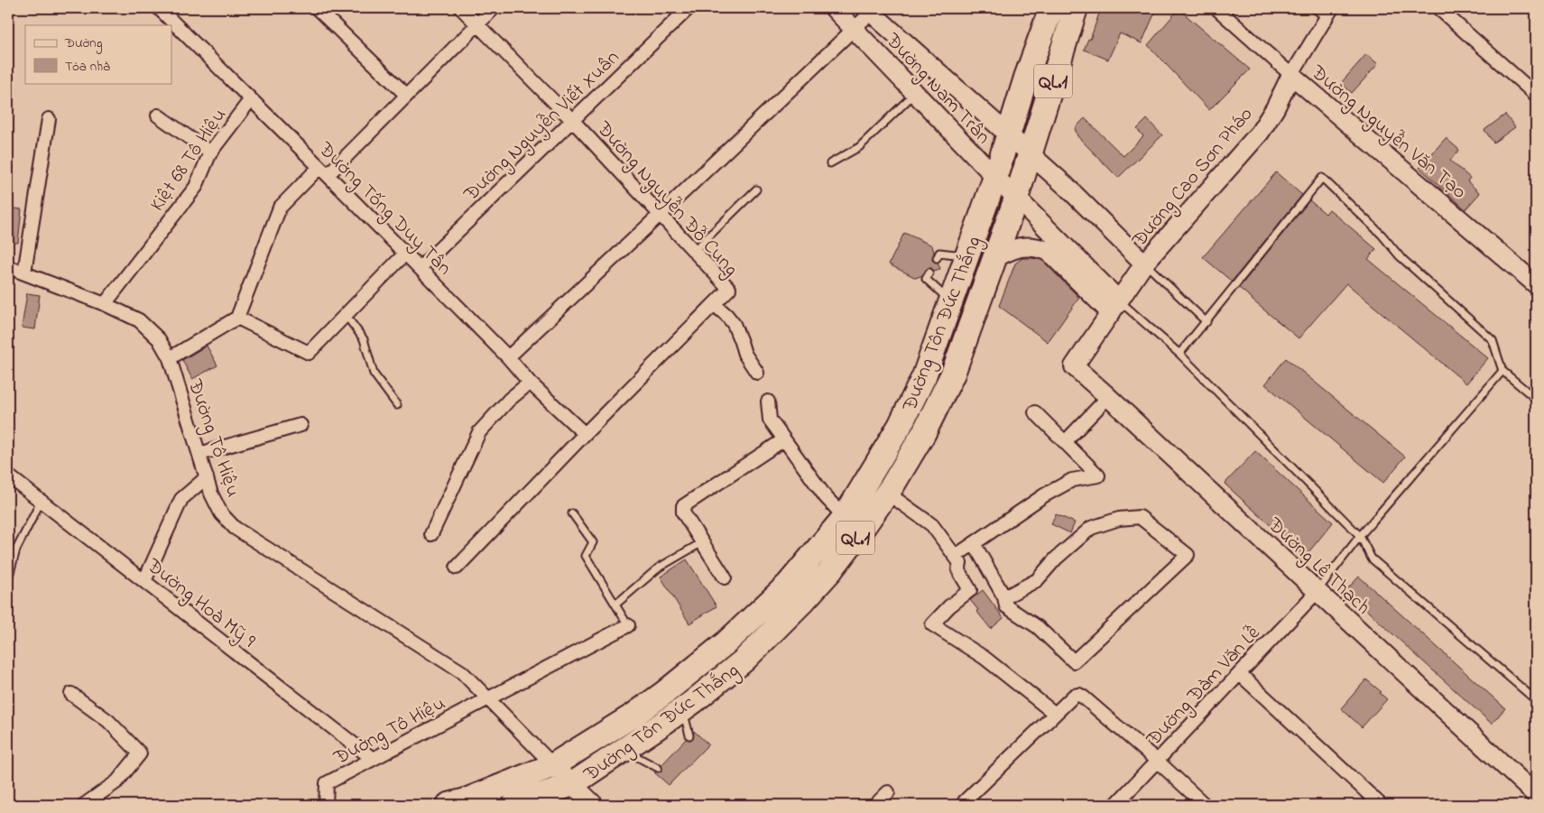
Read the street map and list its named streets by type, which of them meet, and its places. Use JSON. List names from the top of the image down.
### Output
{
  "streets": {
    "highway": ["QL.1", "Đường Tôn Đức Thắng"],
    "street": [
      "Đường Nam Trân",
      "Đường Nguyễn Viết Xuân",
      "Đường Nguyễn Văn Tạo",
      "Kiệt 68 Tô Hiệu",
      "Đường Cao Sơn Pháo",
      "Đường Nguyễn Đỗ Cung",
      "Đường Tống Duy Tân",
      "Đường Tô Hiệu",
      "Đường Lê Thạch",
      "Đường Hoà Mỹ 9",
      "Đường Đàm Văn Lễ"
    ]
  },
  "crossings": [
    ["Đường Nam Trân", "Đường Tôn Đức Thắng"],
    ["Đường Nguyễn Viết Xuân", "Đường Nguyễn Đỗ Cung"],
    ["Đường Nguyễn Viết Xuân", "Đường Tống Duy Tân"],
    ["Đường Nguyễn Văn Tạo", "Đường Cao Sơn Pháo"],
    ["Kiệt 68 Tô Hiệu", "Đường Tống Duy Tân"],
    ["Kiệt 68 Tô Hiệu", "Đường Tô Hiệu"],
    ["Đường Cao Sơn Pháo", "Đường Lê Thạch"],
    ["Đường Nguyễn Đỗ Cung", "Đường Tống Duy Tân"],
    ["Đường Tôn Đức Thắng", "Đường Tô Hiệu"],
    ["Đường Tô Hiệu", "Đường Hoà Mỹ 9"],
    ["Đường Lê Thạch", "Đường Đàm Văn Lễ"]
  ],
  "legend": ["Đường", "Tòa nhà"]
}
